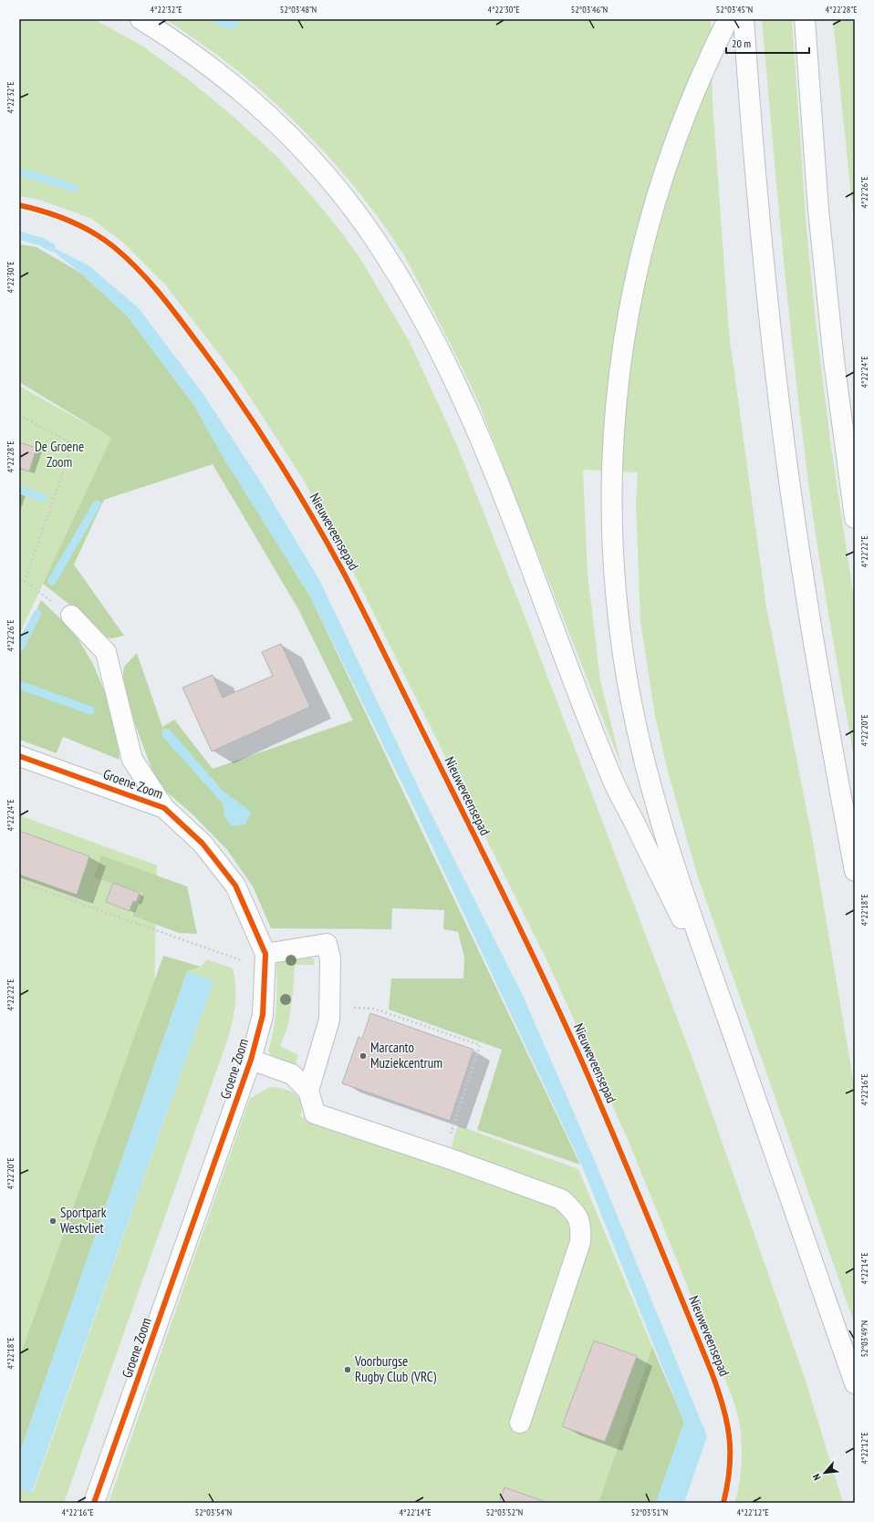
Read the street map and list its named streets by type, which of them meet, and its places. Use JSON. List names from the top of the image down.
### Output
{
  "streets": {
    "main road": ["Groene Zoom"],
    "cycle path": ["Nieuweveensepad"]
  },
  "parks": ["De Groene Zoom"],
  "places": ["Marcanto Muziekcentrum", "Sportpark Westvliet", "Voorburgse Rugby Club (VRC)"],
  "scale_bar": "20 m",
  "north": "bottom left",
  "coordinates": [
    "4°22'32\"E",
    "52°03'48\"N",
    "4°22'30\"E",
    "52°03'46\"N",
    "52°03'45\"N",
    "4°22'28\"E",
    "4°22'26\"E",
    "4°22'24\"E",
    "4°22'22\"E",
    "4°22'20\"E",
    "4°22'18\"E",
    "4°22'16\"E",
    "4°22'14\"E",
    "52°03'49\"N",
    "4°22'12\"E",
    "52°03'54\"N",
    "52°03'52\"N",
    "52°03'51\"N"
  ]
}
